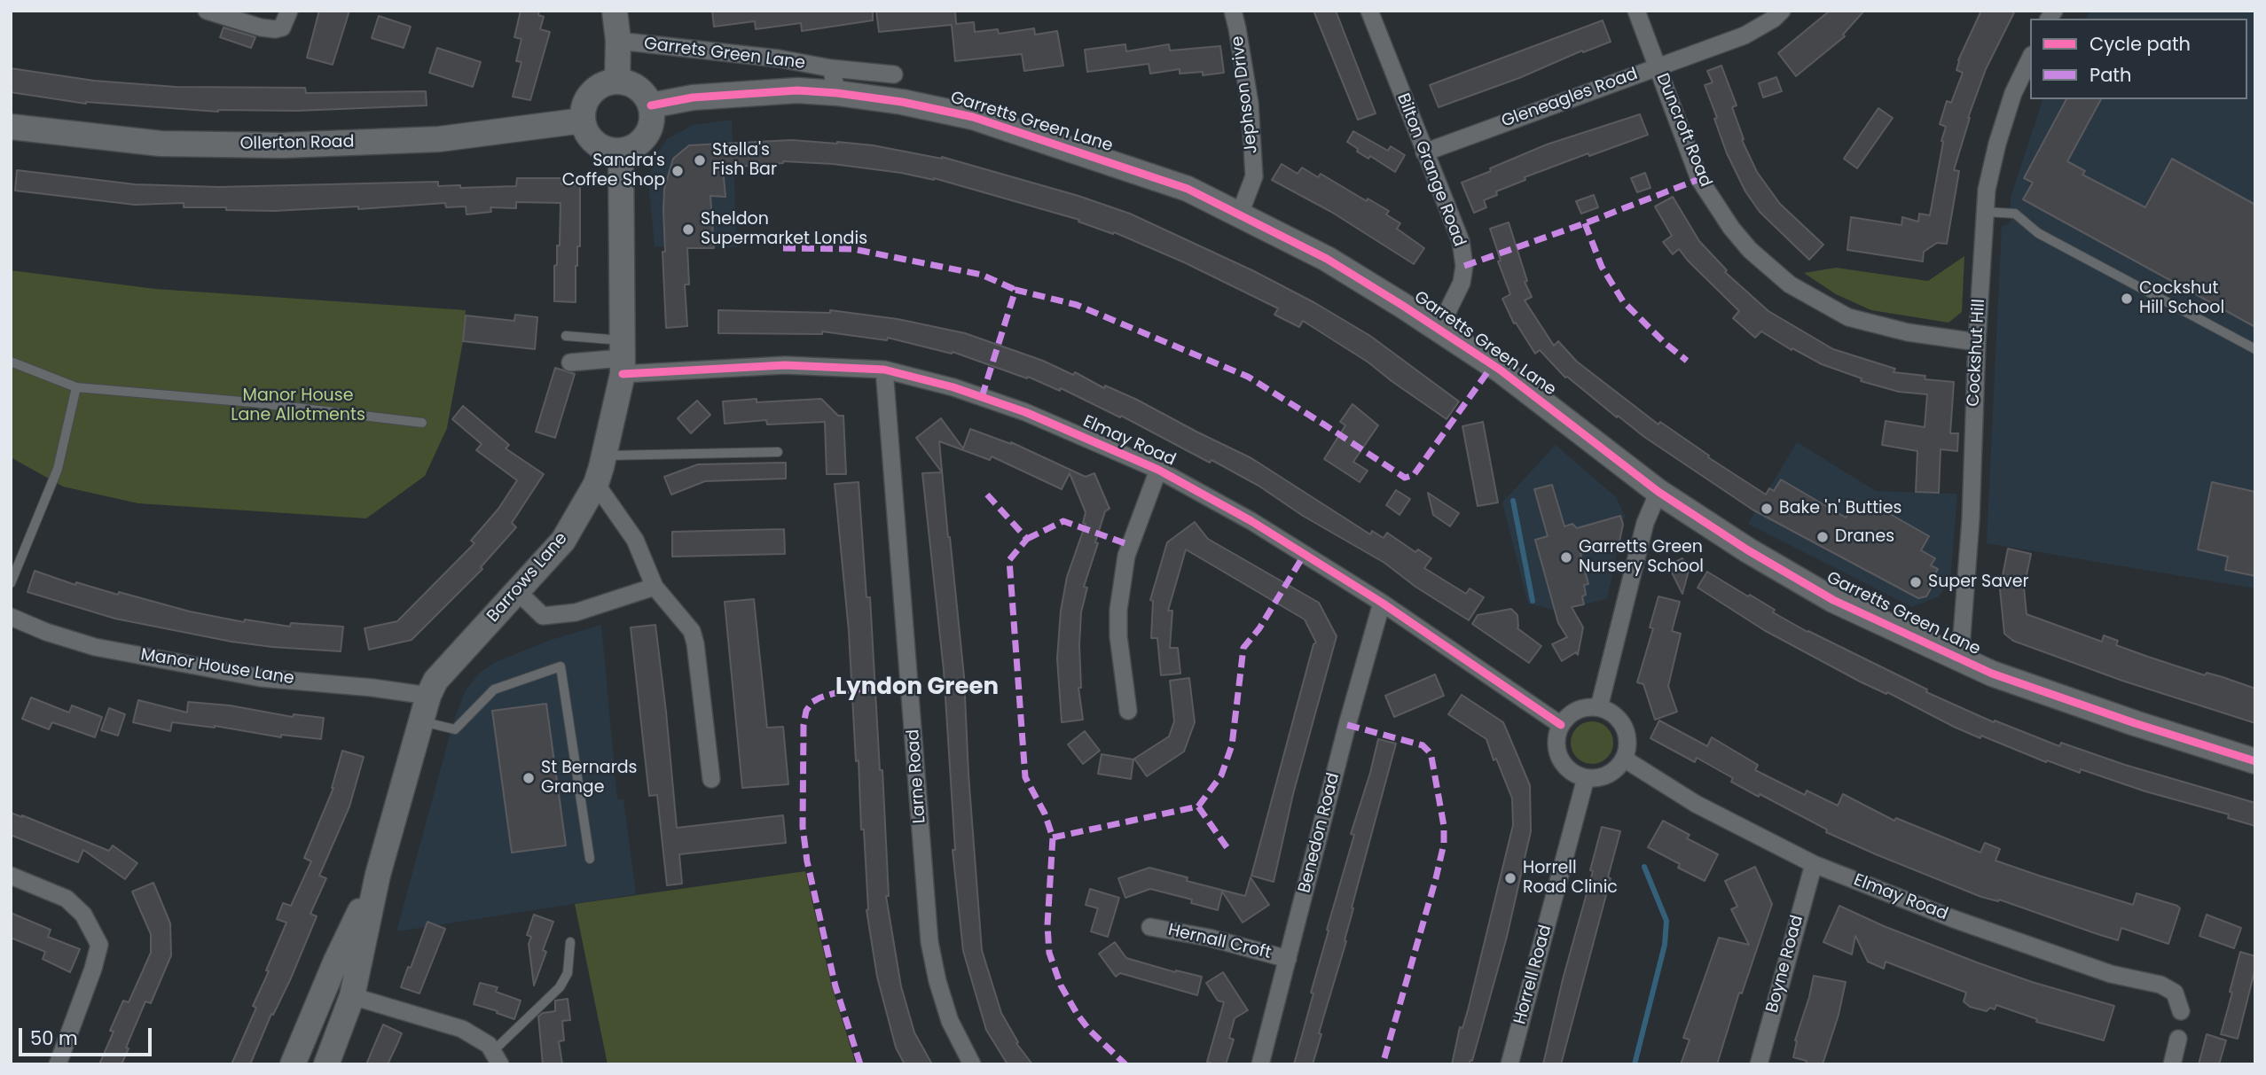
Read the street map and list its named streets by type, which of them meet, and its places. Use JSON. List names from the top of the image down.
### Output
{
  "streets": {
    "street": [
      "Garrets Green Lane",
      "Jephson Drive",
      "Gleneagles Road",
      "Garretts Green Lane",
      "Duncroft Road",
      "Ollerton Road",
      "Bilton Grange Road",
      "Cockshut Hill",
      "Elmay Road",
      "Barrows Lane",
      "Manor House Lane",
      "Larne Road",
      "Benedon Road",
      "Hernall Croft",
      "Boyne Road",
      "Horrell Road"
    ]
  },
  "crossings": [
    ["Jephson Drive", "Garretts Green Lane"],
    ["Gleneagles Road", "Duncroft Road"],
    ["Gleneagles Road", "Bilton Grange Road"],
    ["Garretts Green Lane", "Ollerton Road"],
    ["Garretts Green Lane", "Bilton Grange Road"],
    ["Garretts Green Lane", "Cockshut Hill"],
    ["Garretts Green Lane", "Barrows Lane"],
    ["Duncroft Road", "Cockshut Hill"],
    ["Ollerton Road", "Barrows Lane"],
    ["Elmay Road", "Barrows Lane"],
    ["Elmay Road", "Larne Road"],
    ["Elmay Road", "Benedon Road"],
    ["Elmay Road", "Boyne Road"],
    ["Elmay Road", "Horrell Road"],
    ["Barrows Lane", "Manor House Lane"],
    ["Benedon Road", "Hernall Croft"]
  ],
  "districts": ["Lyndon Green"],
  "parks": ["Manor House Lane Allotments"],
  "places": [
    "Stella's Fish Bar",
    "Sandra's Coffee Shop",
    "Sheldon Supermarket Londis",
    "Cockshut Hill School",
    "Bake 'n' Butties",
    "Dranes",
    "Garretts Green Nursery School",
    "Super Saver",
    "St Bernards Grange",
    "Horrell Road Clinic"
  ],
  "legend": ["Cycle path", "Path"],
  "scale_bar": "50 m"
}
